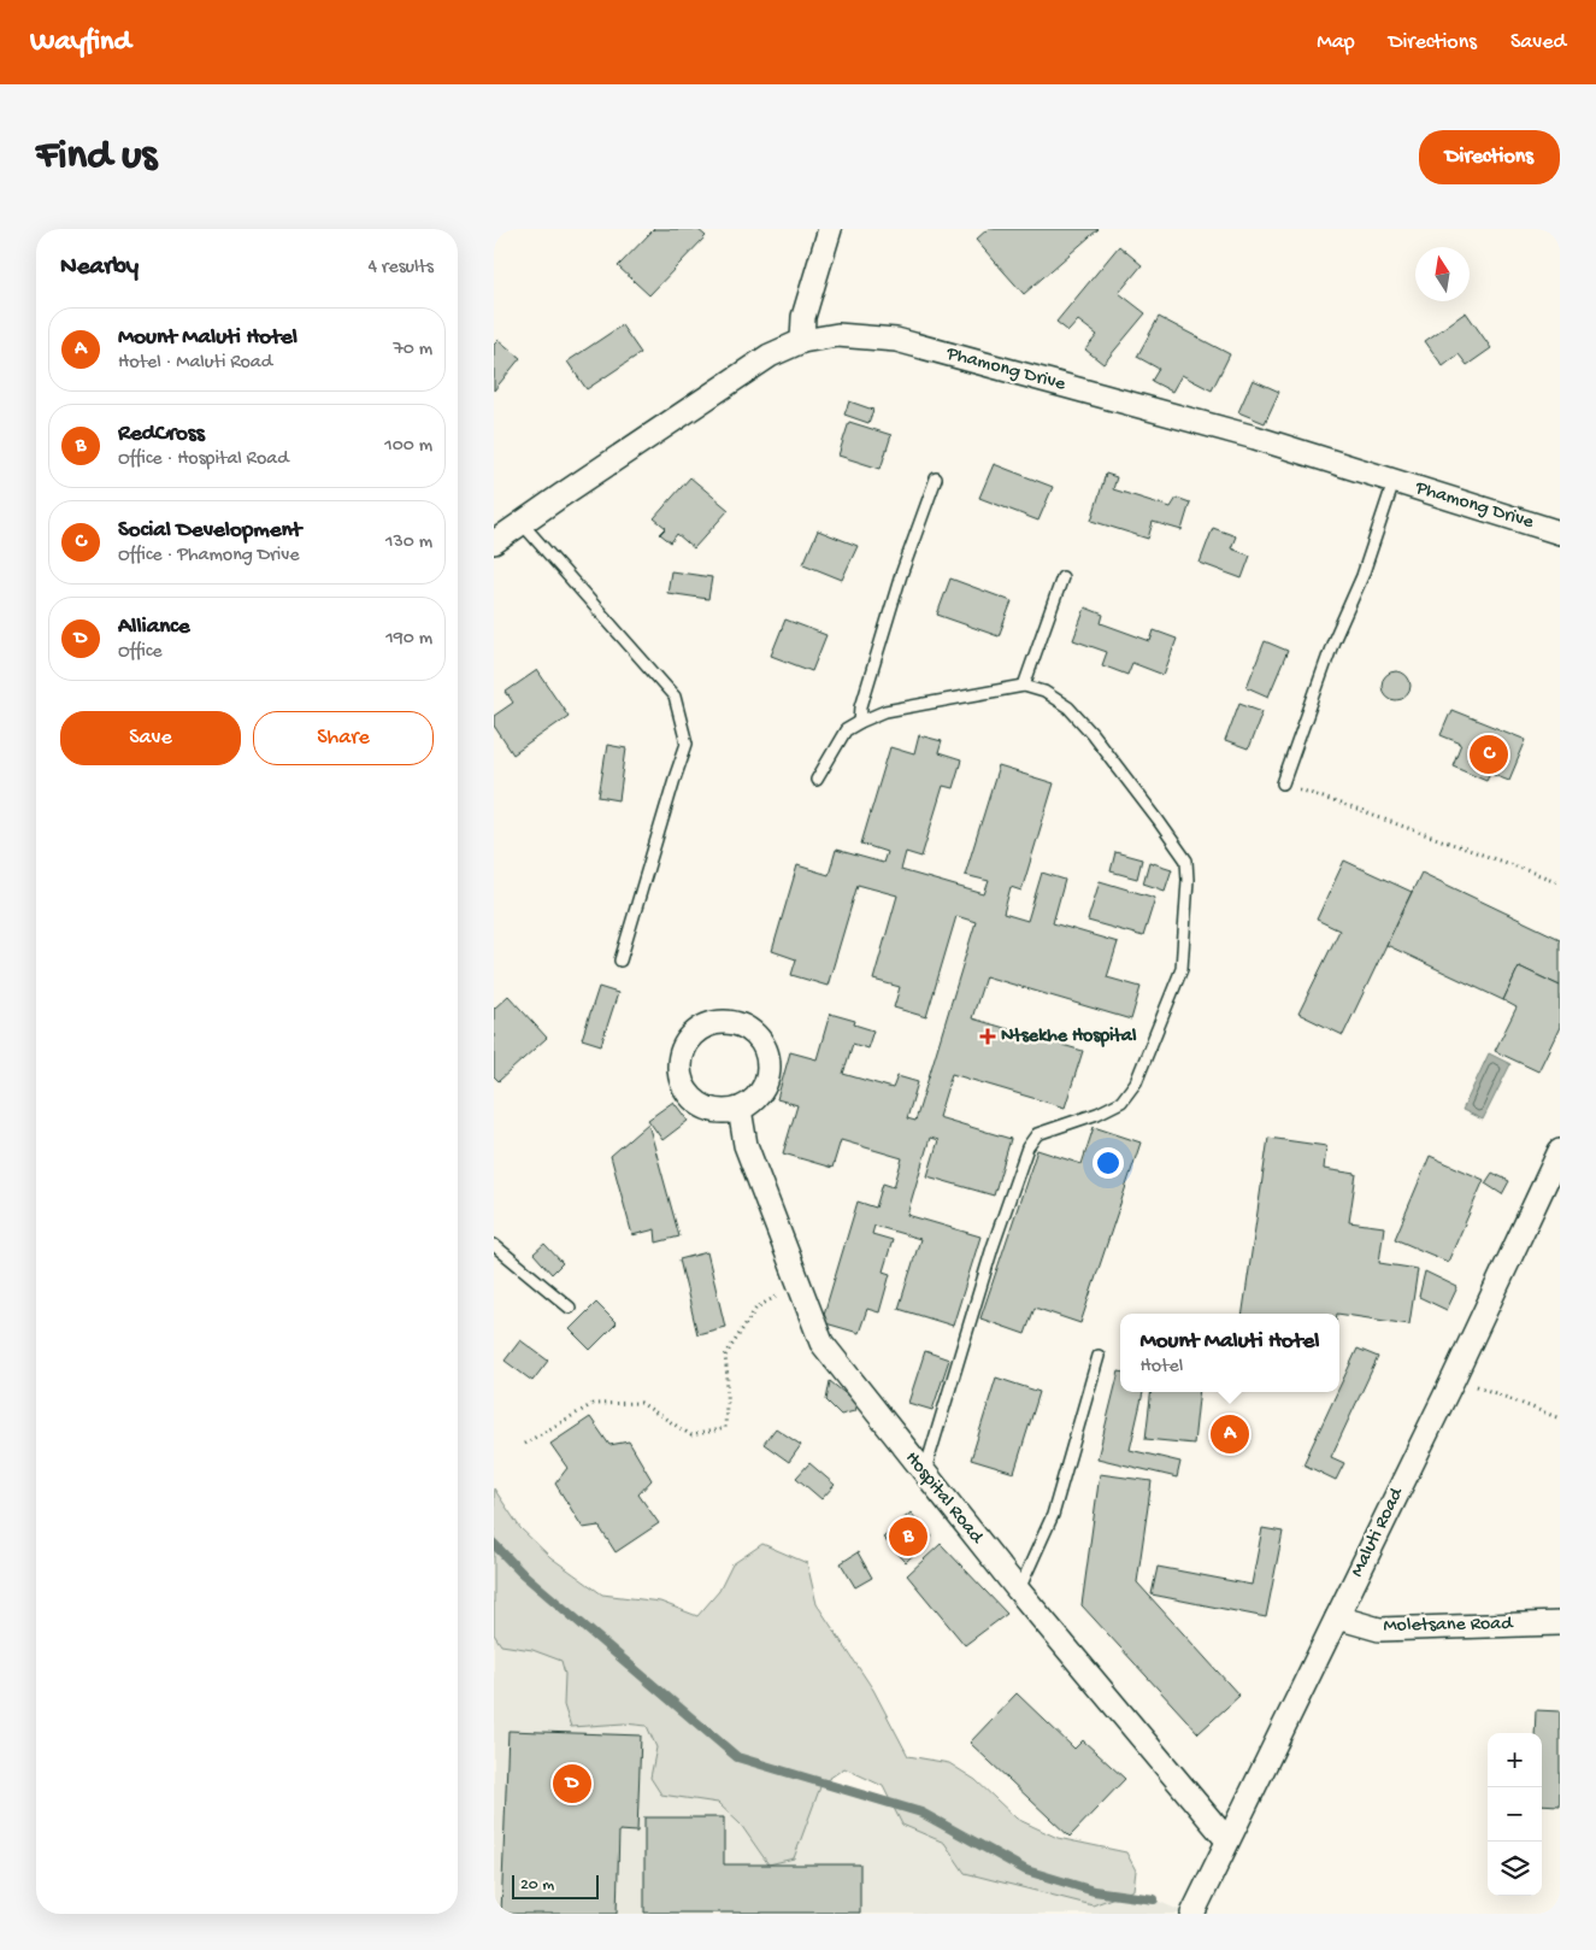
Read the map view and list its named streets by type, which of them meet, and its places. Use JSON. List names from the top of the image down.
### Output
{
  "streets": {
    "street": [
      "Phamong Drive",
      "Hospital Road",
      "Maluti Road",
      "Moletsane Road"
    ]
  },
  "crossings": [
    ["Hospital Road", "Maluti Road"],
    ["Maluti Road", "Moletsane Road"]
  ],
  "places": {
    "health": ["Ntsekhe Hospital"]
  },
  "scale_bar": "20 m",
  "north": "top",
  "page": {
    "header": "Wayfind",
    "nav": ["Map", "Directions", "Saved"],
    "buttons": [
      "Directions",
      ["Save", "Share"]
    ],
    "title": "Find us",
    "heading": ["Nearby", "4 results"],
    "list": [
      {
        "mark": "A",
        "name": "Mount Maluti Hotel",
        "note": "Hotel · Maluti Road",
        "value": "70 m"
      },
      {
        "mark": "B",
        "name": "RedCross",
        "note": "Office · Hospital Road",
        "value": "100 m"
      },
      {
        "mark": "C",
        "name": "Social Development",
        "note": "Office · Phamong Drive",
        "value": "130 m"
      },
      {
        "mark": "D",
        "name": "Alliance",
        "note": "Office",
        "value": "190 m"
      }
    ],
    "pins": [
      "C",
      "A",
      "B",
      "D"
    ],
    "popup": ["Mount Maluti Hotel", "Hotel"],
    "map_buttons": ["+", "−"],
    "scale": "20 m"
  }
}
